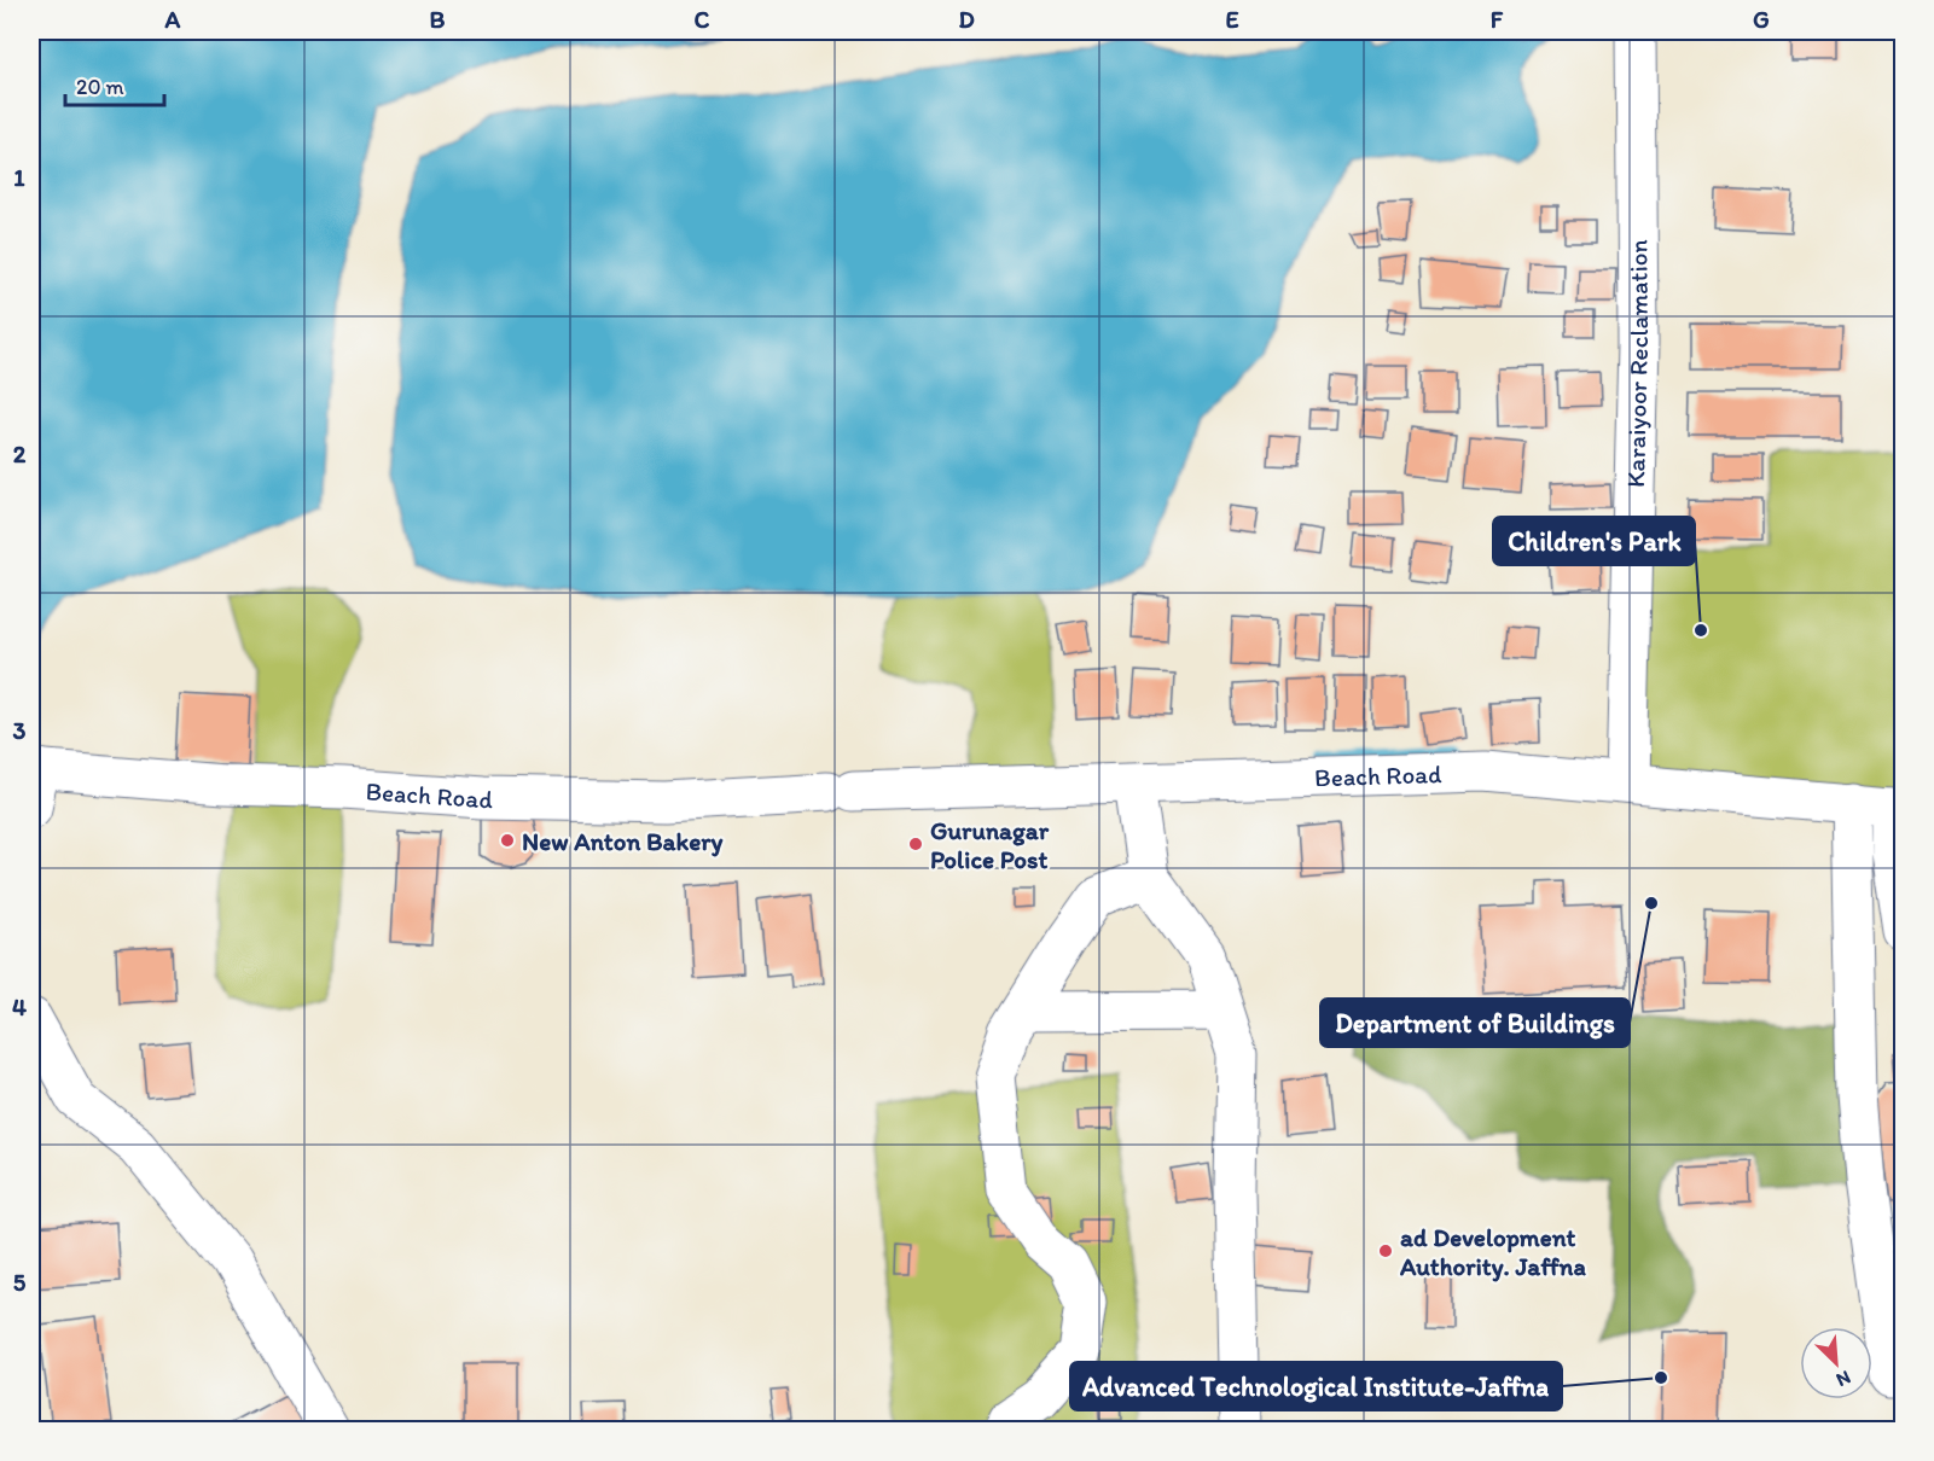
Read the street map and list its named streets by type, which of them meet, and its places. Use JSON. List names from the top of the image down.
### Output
{
  "streets": {
    "main road": ["Karaiyoor Reclamation", "Beach Road"]
  },
  "crossings": [
    ["Karaiyoor Reclamation", "Beach Road"]
  ],
  "places": [
    "Children's Park",
    "New Anton Bakery",
    "Gurunagar Police Post",
    "Department of Buildings",
    "ad Development Authority. Jaffna",
    "Advanced Technological Institute-Jaffna"
  ],
  "scale_bar": "20 m",
  "north": "bottom right",
  "grid": {
    "columns": [
      "A",
      "B",
      "C",
      "D",
      "E",
      "F",
      "G"
    ],
    "rows": [
      "1",
      "2",
      "3",
      "4",
      "5"
    ]
  }
}
